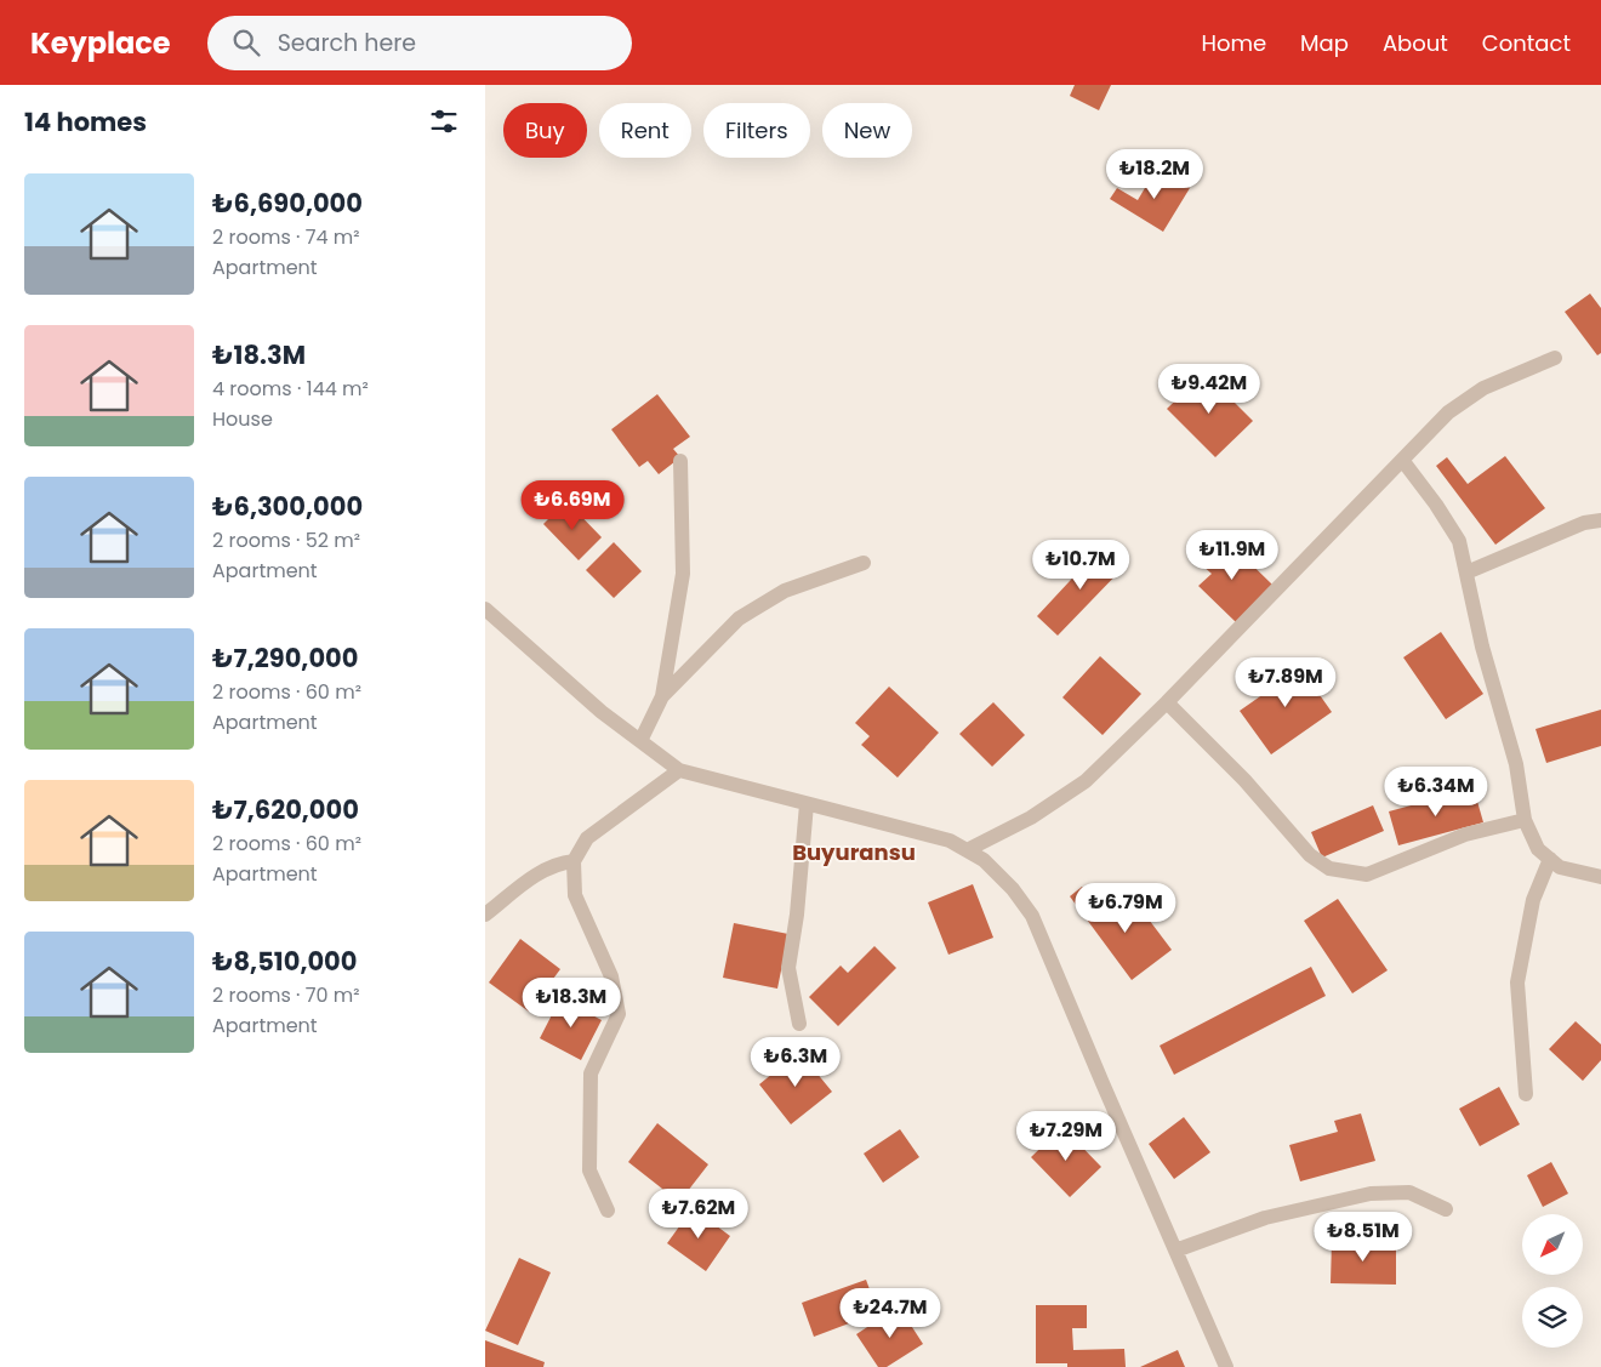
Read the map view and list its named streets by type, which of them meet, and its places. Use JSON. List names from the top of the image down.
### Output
{
  "districts": ["Buyuransu"],
  "north": "bottom left",
  "page": {
    "header": "Keyplace",
    "search": "Search here",
    "nav": [
      "Home",
      "Map",
      "About",
      "Contact"
    ],
    "heading": "14 homes",
    "chip": [
      "Buy",
      "Rent",
      "Filters",
      "New"
    ],
    "price": [
      "₺18.2M",
      "₺9.42M",
      "₺6.69M",
      "₺11.9M",
      "₺10.7M",
      "₺7.89M",
      "₺6.34M",
      "₺6.79M",
      "₺18.3M",
      "₺6.3M",
      "₺7.29M",
      "₺7.62M",
      "₺8.51M",
      "₺24.7M"
    ],
    "list": [
      {
        "name": "₺6,690,000",
        "note": "2 rooms · 74 m² · Apartment"
      },
      {
        "name": "₺18.3M",
        "note": "4 rooms · 144 m² · House"
      },
      {
        "name": "₺6,300,000",
        "note": "2 rooms · 52 m² · Apartment"
      },
      {
        "name": "₺7,290,000",
        "note": "2 rooms · 60 m² · Apartment"
      },
      {
        "name": "₺7,620,000",
        "note": "2 rooms · 60 m² · Apartment"
      },
      {
        "name": "₺8,510,000",
        "note": "2 rooms · 70 m² · Apartment"
      }
    ]
  }
}
